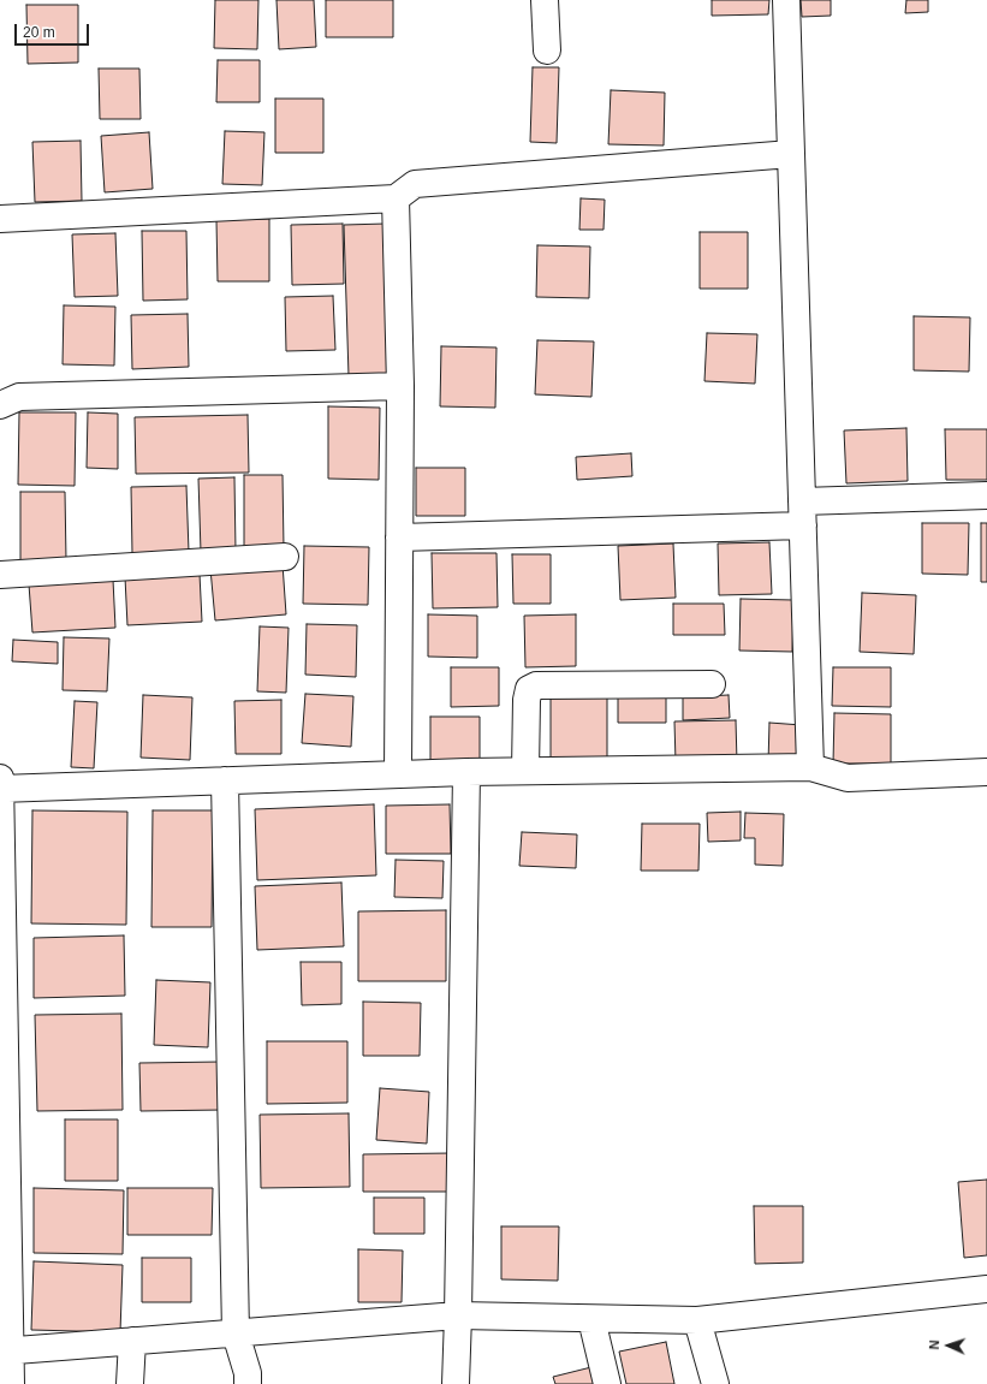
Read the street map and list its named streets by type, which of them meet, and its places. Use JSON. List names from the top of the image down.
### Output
{
  "scale_bar": "20 m",
  "north": "left"
}
